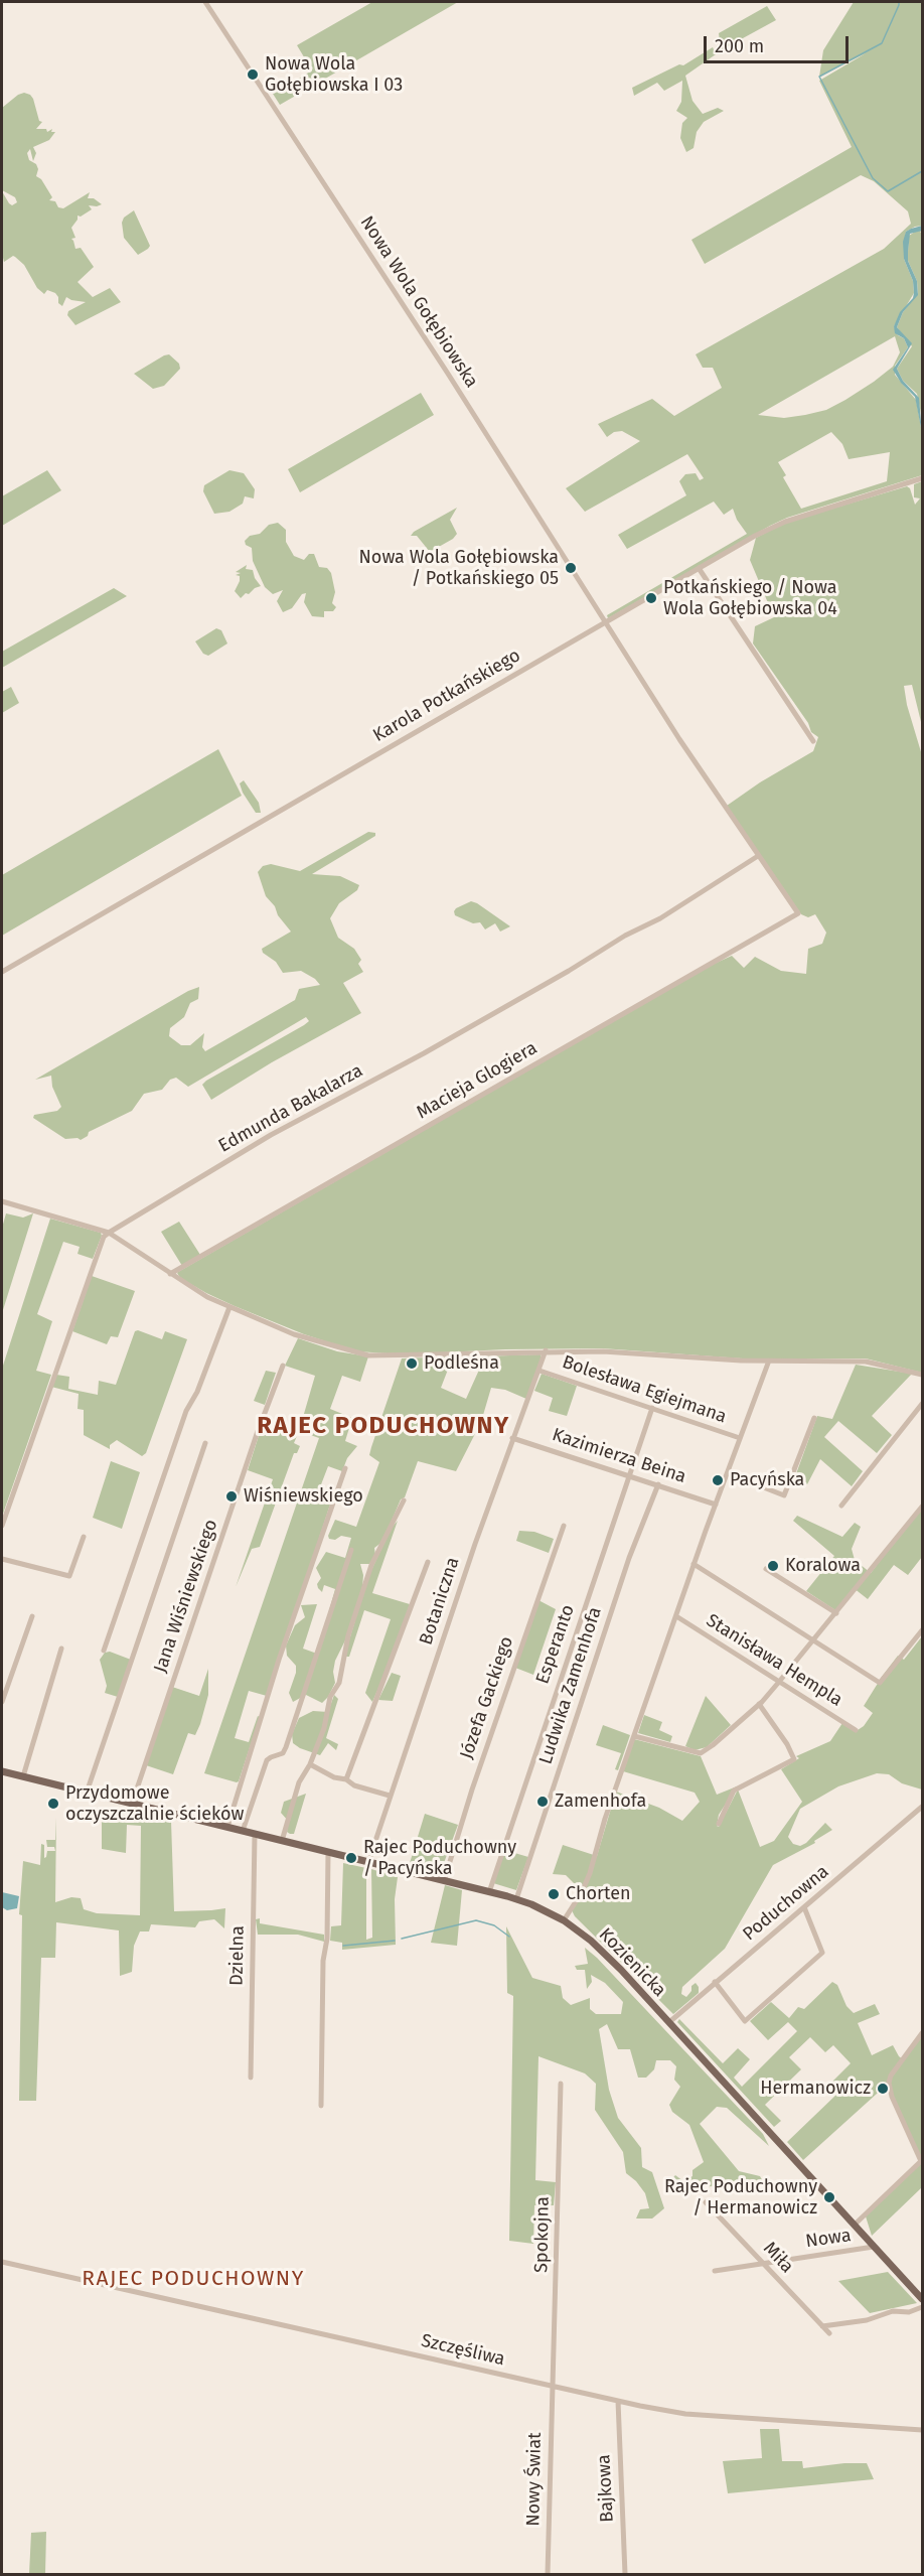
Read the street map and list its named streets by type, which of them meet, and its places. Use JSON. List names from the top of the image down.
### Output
{
  "streets": {
    "main road": ["Kozienicka"],
    "street": [
      "Nowa Wola Gołębiowska",
      "Karola Potkańskiego",
      "Macieja Glogiera",
      "Edmunda Bakalarza",
      "Bolesława Egiejmana",
      "Kazimierza Beina",
      "Jana Wiśniewskiego",
      "Botaniczna",
      "Esperanto",
      "Stanisława Hempla",
      "Ludwika Zamenhofa",
      "Józefa Gackiego",
      "Poduchowna",
      "Dzielna",
      "Spokojna",
      "Nowa",
      "Miła",
      "Szczęśliwa",
      "Nowy Świat",
      "Bajkowa"
    ]
  },
  "crossings": [
    ["Nowa Wola Gołębiowska", "Karola Potkańskiego"],
    ["Nowa Wola Gołębiowska", "Macieja Glogiera"],
    ["Nowa Wola Gołębiowska", "Edmunda Bakalarza"],
    ["Bolesława Egiejmana", "Botaniczna"],
    ["Bolesława Egiejmana", "Esperanto"],
    ["Kazimierza Beina", "Botaniczna"],
    ["Kazimierza Beina", "Esperanto"],
    ["Kazimierza Beina", "Ludwika Zamenhofa"],
    ["Jana Wiśniewskiego", "Kozienicka"],
    ["Botaniczna", "Kozienicka"],
    ["Esperanto", "Kozienicka"],
    ["Ludwika Zamenhofa", "Kozienicka"],
    ["Józefa Gackiego", "Kozienicka"],
    ["Poduchowna", "Kozienicka"],
    ["Dzielna", "Kozienicka"],
    ["Kozienicka", "Nowa"],
    ["Spokojna", "Szczęśliwa"],
    ["Spokojna", "Nowy Świat"],
    ["Nowa", "Miła"],
    ["Szczęśliwa", "Nowy Świat"],
    ["Szczęśliwa", "Bajkowa"]
  ],
  "districts": ["RAJEC PODUCHOWNY", "RAJEC PODUCHOWNY"],
  "places": [
    "Nowa Wola Gołębiowska I 03",
    "Nowa Wola Gołębiowska / Potkańskiego 05",
    "Potkańskiego / Nowa Wola Gołębiowska 04",
    "Podleśna",
    "Pacyńska",
    "Wiśniewskiego",
    "Koralowa",
    "Zamenhofa",
    "Przydomowe oczyszczalnie ścieków",
    "Rajec Poduchowny / Pacyńska",
    "Chorten",
    "Hermanowicz",
    "Rajec Poduchowny / Hermanowicz"
  ],
  "scale_bar": "200 m"
}
